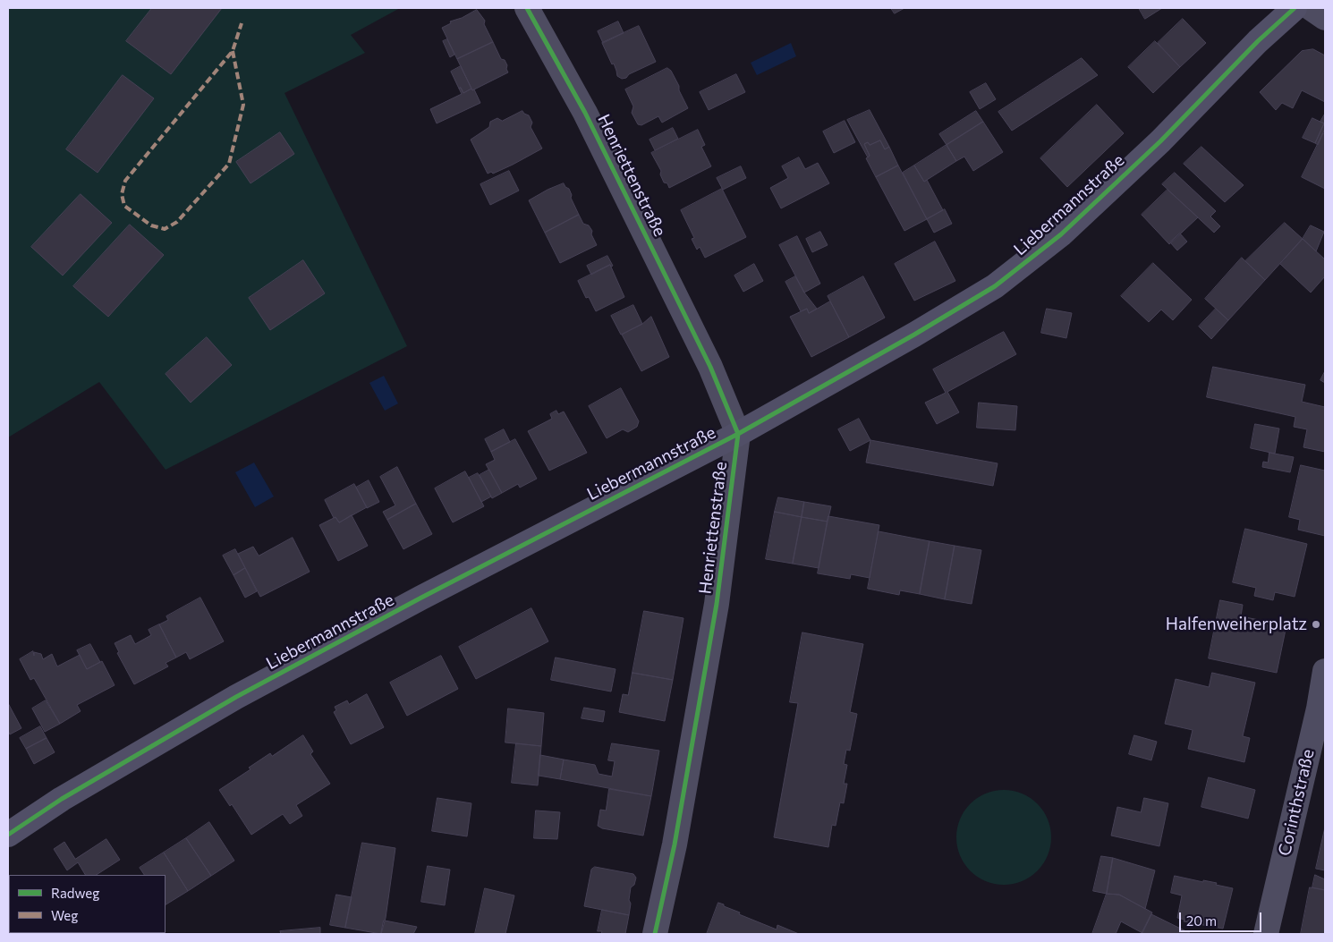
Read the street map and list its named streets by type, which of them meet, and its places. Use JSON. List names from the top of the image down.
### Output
{
  "streets": {
    "main road": ["Liebermannstraße"],
    "street": ["Henriettenstraße", "Corinthstraße"]
  },
  "crossings": [
    ["Henriettenstraße", "Liebermannstraße"]
  ],
  "places": ["Halfenweiherplatz"],
  "legend": ["Radweg", "Weg"],
  "scale_bar": "20 m"
}
